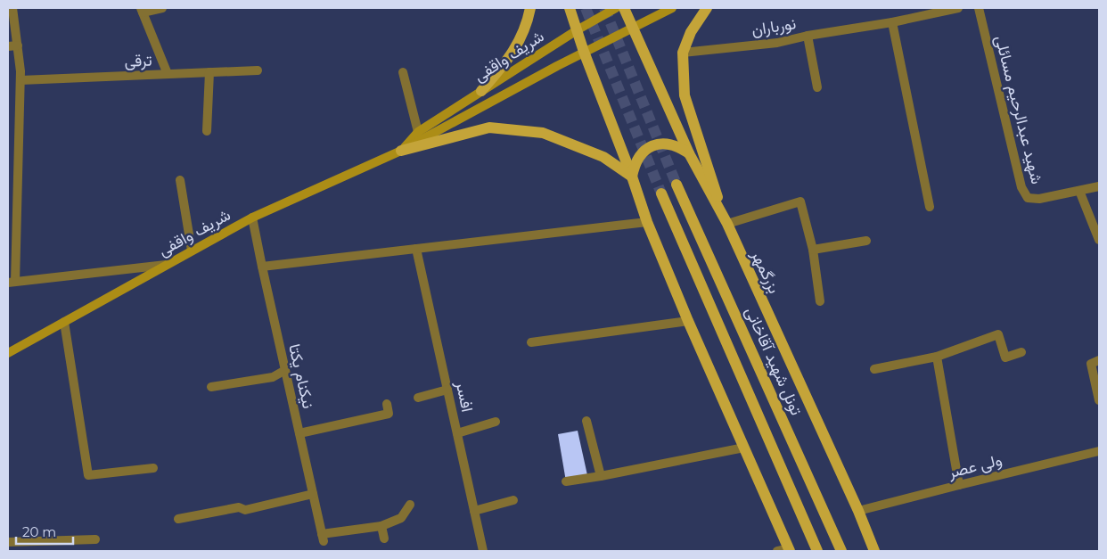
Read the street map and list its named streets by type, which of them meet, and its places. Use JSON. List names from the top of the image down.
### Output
{
  "streets": {
    "main road": ["شریف واقفی", "بزرگمهر", "تونل شهید آقاخانی"],
    "street": [
      "نورباران",
      "ترقی",
      "شهید عبدالرحیم مسائلی",
      "نیکنام یکتا",
      "افسر",
      "ولی عصر"
    ]
  },
  "crossings": [
    ["شریف واقفی", "بزرگمهر"],
    ["شریف واقفی", "نیکنام یکتا"],
    ["بزرگمهر", "ولی عصر"]
  ],
  "scale_bar": "20 m"
}
